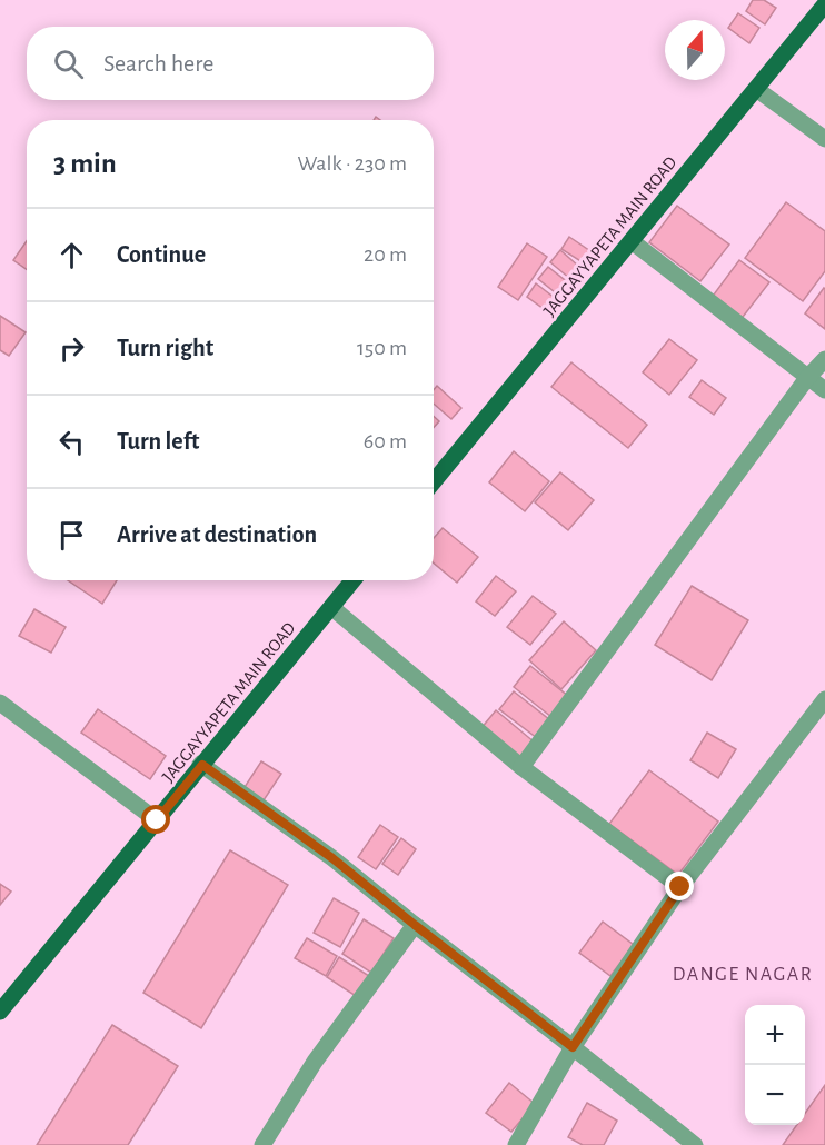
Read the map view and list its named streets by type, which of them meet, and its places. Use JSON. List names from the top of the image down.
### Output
{
  "streets": {
    "main road": ["JAGGAYYAPETA MAIN ROAD"]
  },
  "districts": ["DANGE NAGAR"],
  "north": "top",
  "page": {
    "search": "Search here",
    "heading": ["3 min", "Walk · 230 m"],
    "list": [
      ["Continue", "20 m"],
      ["Turn right", "150 m"],
      ["Turn left", "60 m"],
      "Arrive at destination"
    ],
    "map_buttons": ["+", "−"]
  }
}
